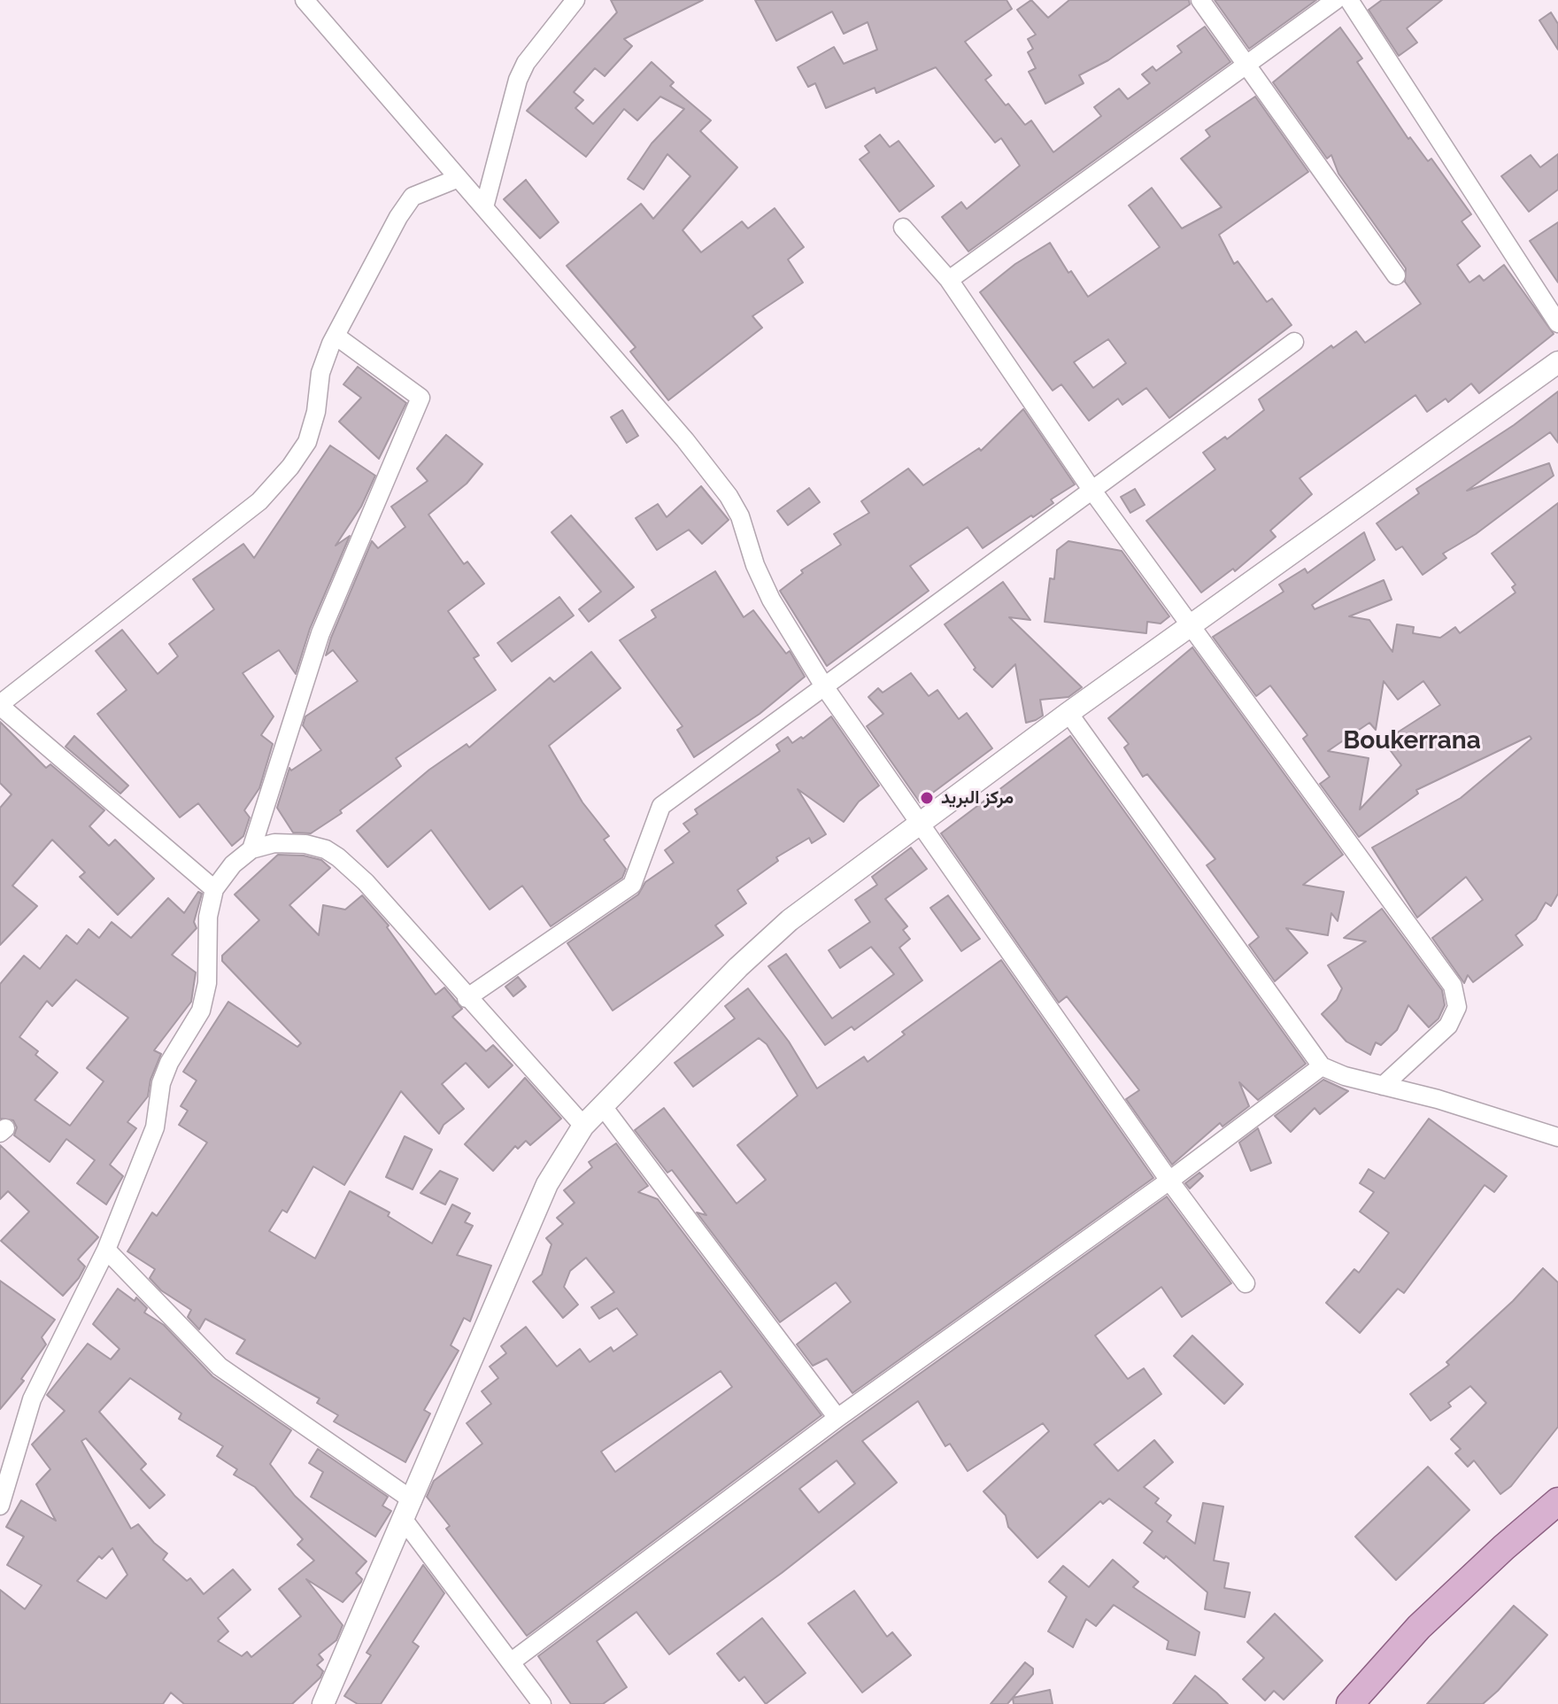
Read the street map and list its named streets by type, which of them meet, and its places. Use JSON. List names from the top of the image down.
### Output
{
  "districts": ["Boukerrana"],
  "places": ["مركز البريد"]
}
